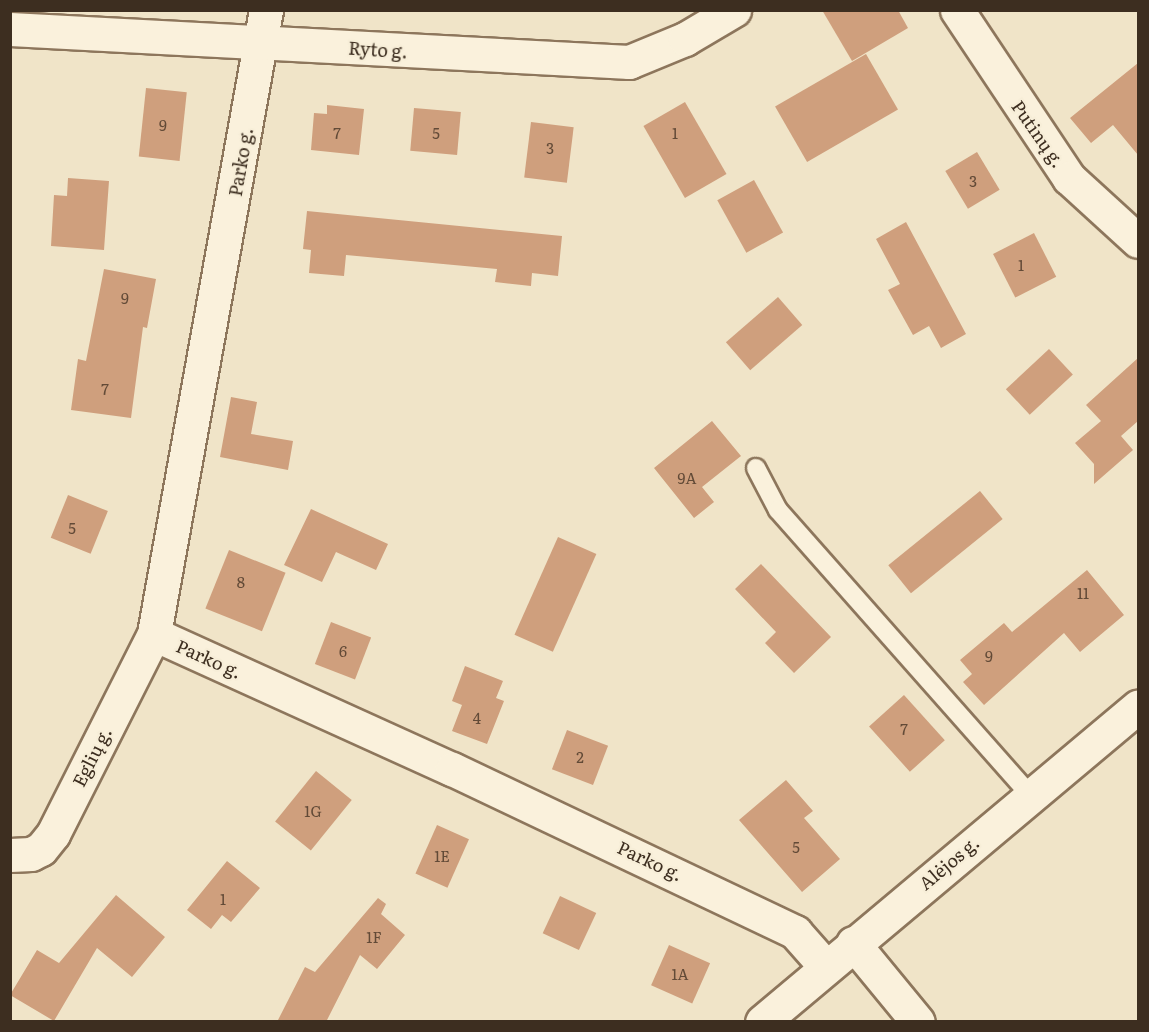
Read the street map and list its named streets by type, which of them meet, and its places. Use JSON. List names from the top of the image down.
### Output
{
  "streets": {
    "street": [
      "Ryto g.",
      "Putinų g.",
      "Parko g.",
      "Eglių g.",
      "Alėjos g."
    ]
  },
  "crossings": [
    ["Ryto g.", "Parko g."],
    ["Parko g.", "Eglių g."],
    ["Parko g.", "Alėjos g."]
  ],
  "house_numbers": [
    "9",
    "7",
    "5",
    "1",
    "3",
    "3",
    "1",
    "9",
    "7",
    "9A",
    "5",
    "8",
    "11",
    "6",
    "9",
    "4",
    "7",
    "2",
    "1G",
    "5",
    "1E",
    "1",
    "1F",
    "1A"
  ]
}
